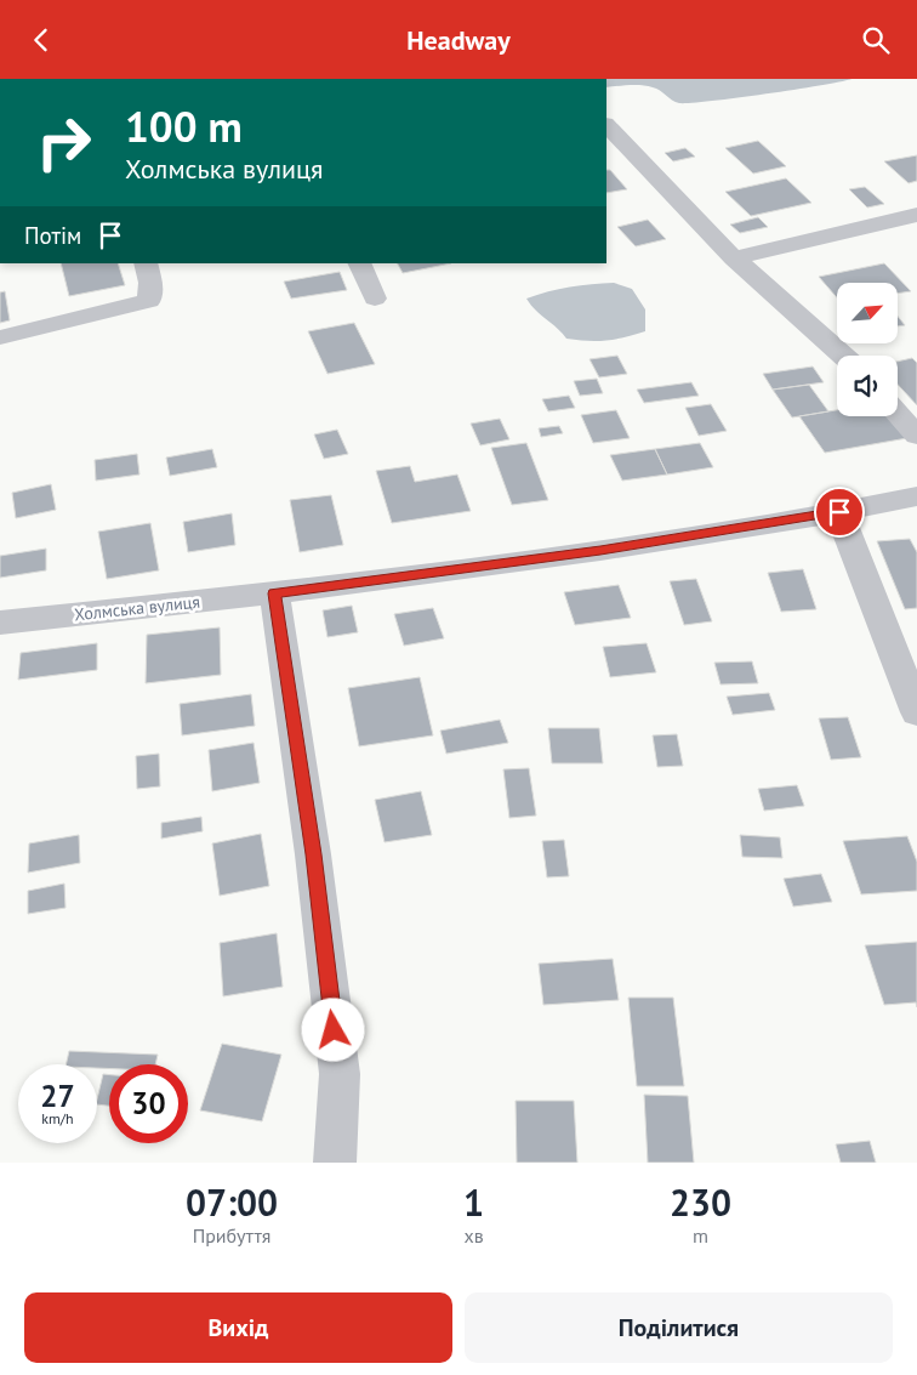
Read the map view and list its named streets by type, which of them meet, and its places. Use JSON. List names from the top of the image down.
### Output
{
  "streets": {
    "street": ["Холмська вулиця"]
  },
  "north": "top right",
  "page": {
    "header": "Headway",
    "turn": ["100 m", "Холмська вулиця"],
    "then": "Потім",
    "speed": "27 km/h",
    "limit": "30",
    "eta": [
      "07:00",
      "Прибуття",
      "1",
      "хв",
      "230",
      "m"
    ],
    "buttons": ["Вихід", "Поділитися"]
  }
}
